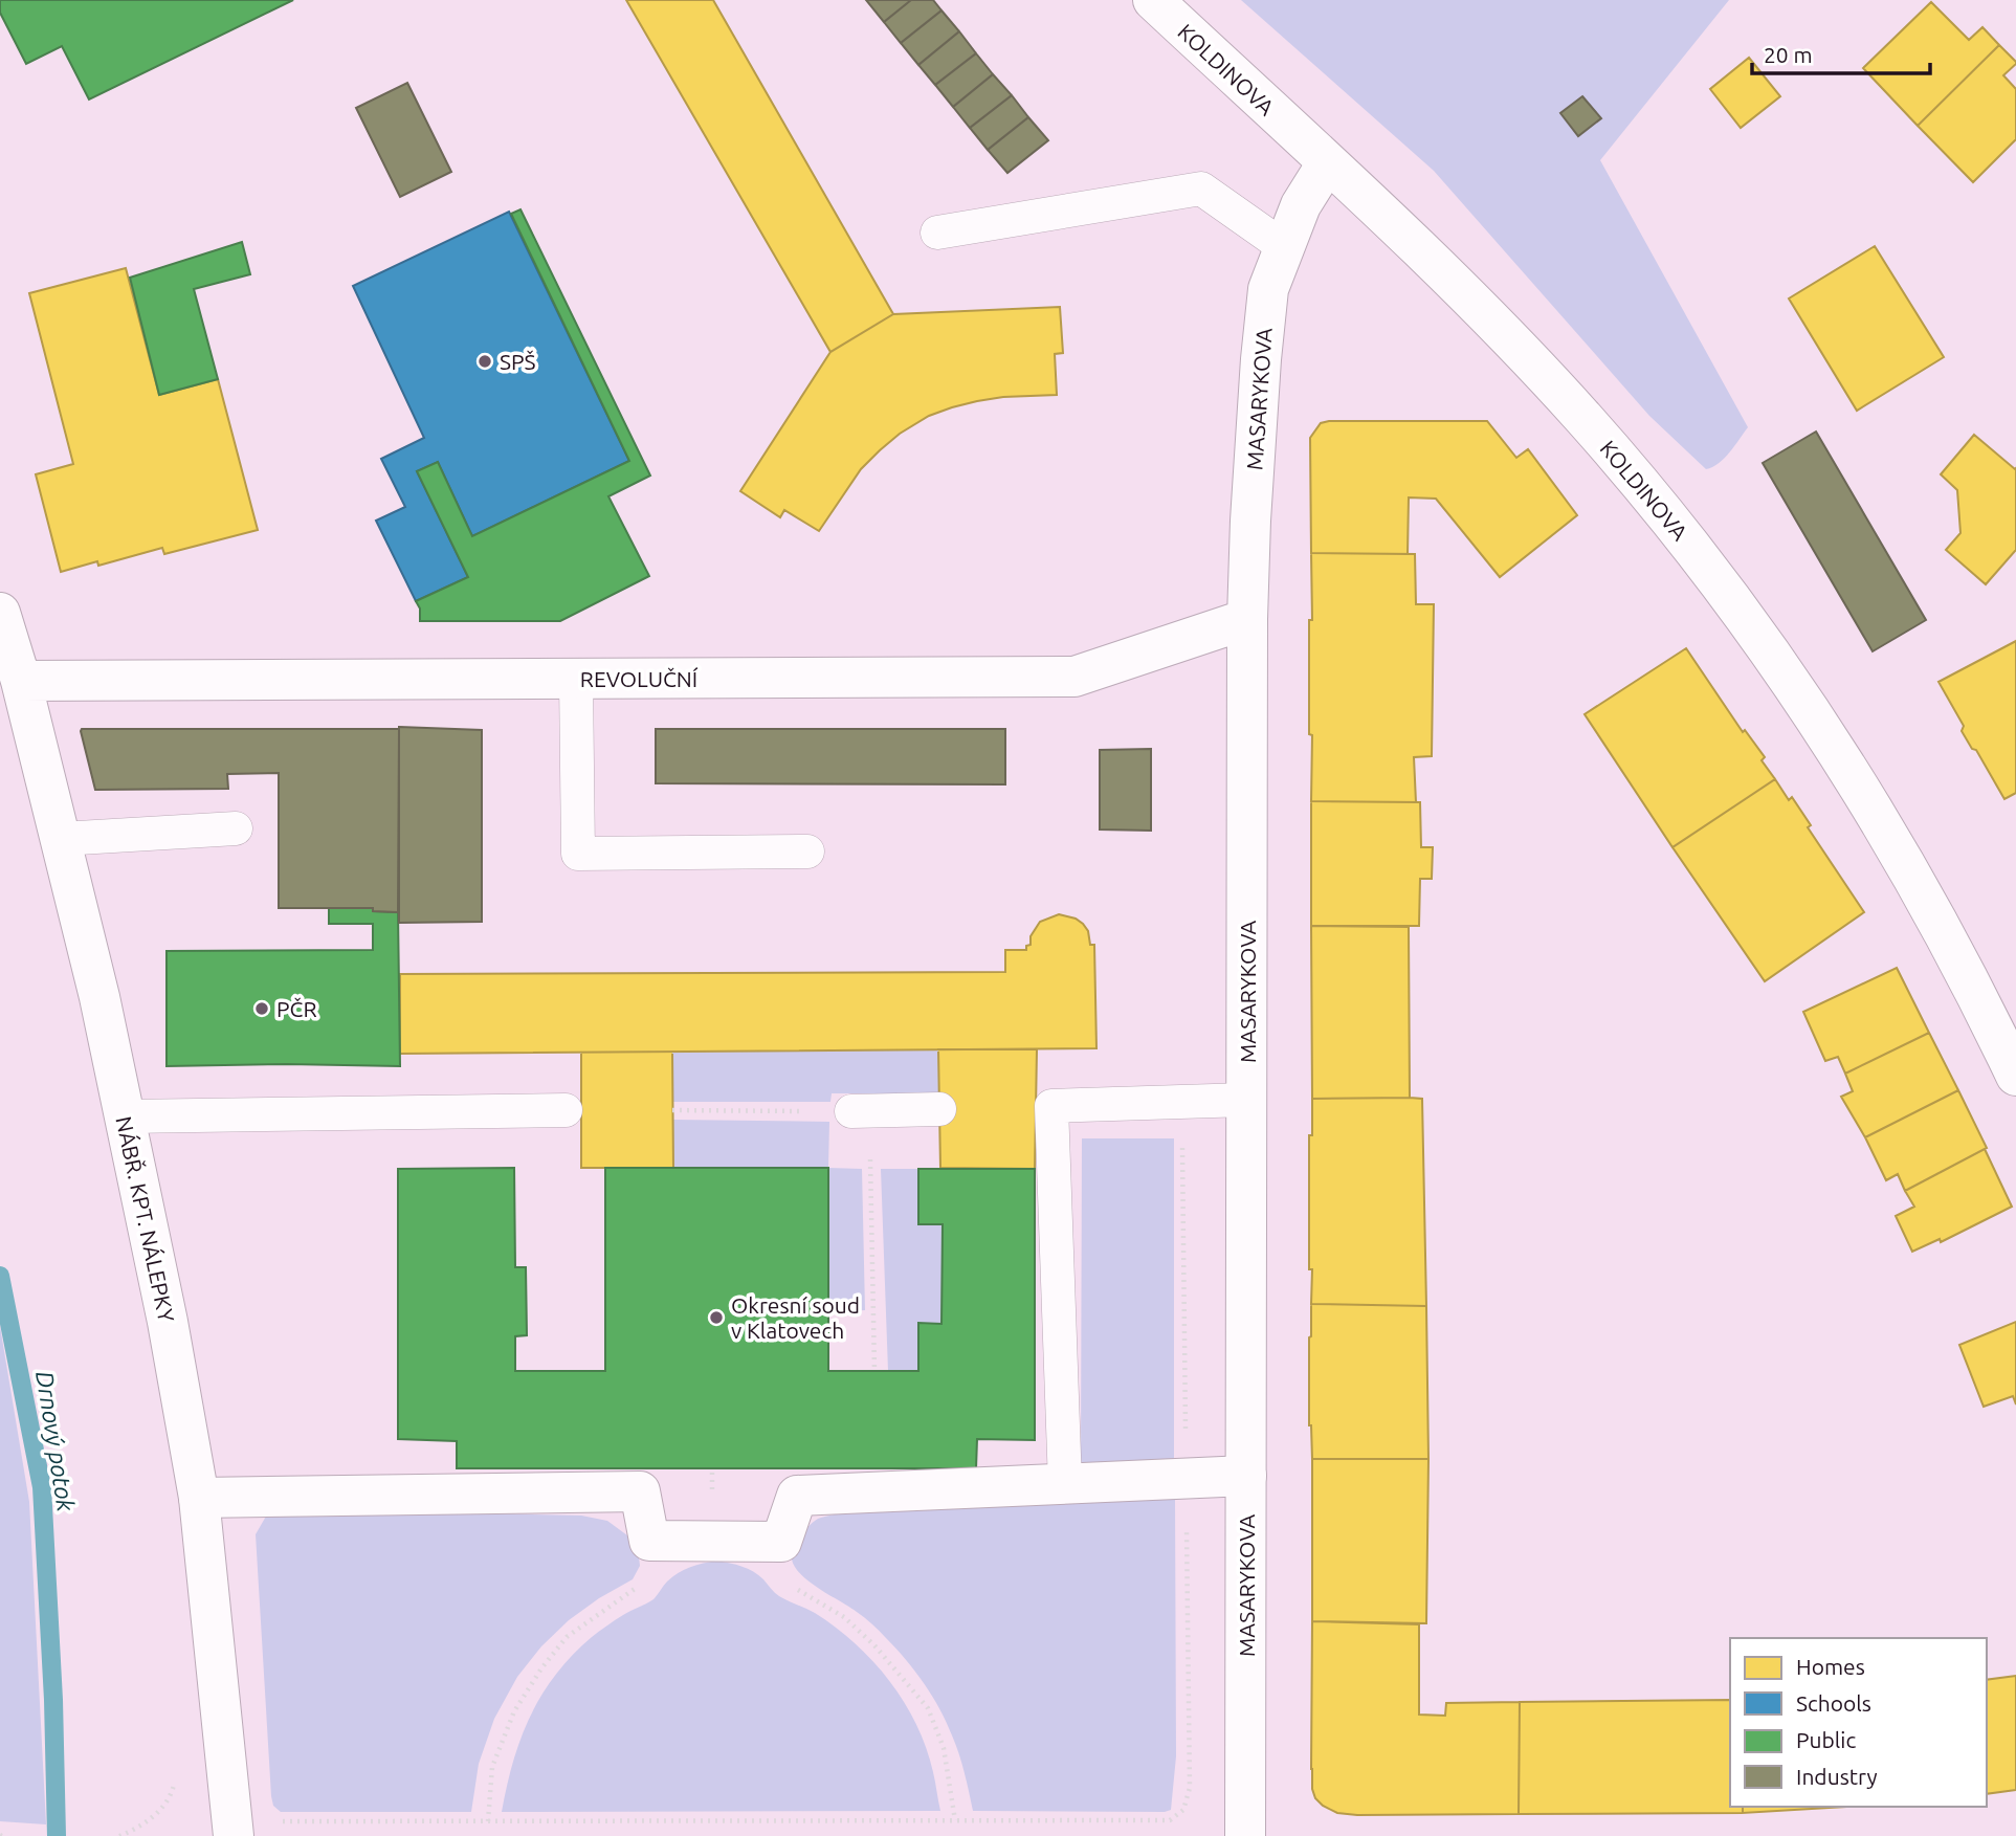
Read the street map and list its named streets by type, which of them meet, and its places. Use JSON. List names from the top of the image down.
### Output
{
  "streets": {
    "street": [
      "KOLDINOVA",
      "MASARYKOVA",
      "REVOLUČNÍ",
      "NÁBŘ. KPT. NÁLEPKY"
    ]
  },
  "crossings": [
    ["KOLDINOVA", "MASARYKOVA"],
    ["MASARYKOVA", "REVOLUČNÍ"],
    ["REVOLUČNÍ", "NÁBŘ. KPT. NÁLEPKY"]
  ],
  "water": ["Drnový potok"],
  "places": ["SPŠ", "PČR", "Okresní soud v Klatovech"],
  "legend": [
    "Homes",
    "Schools",
    "Public",
    "Industry"
  ],
  "scale_bar": "20 m"
}
